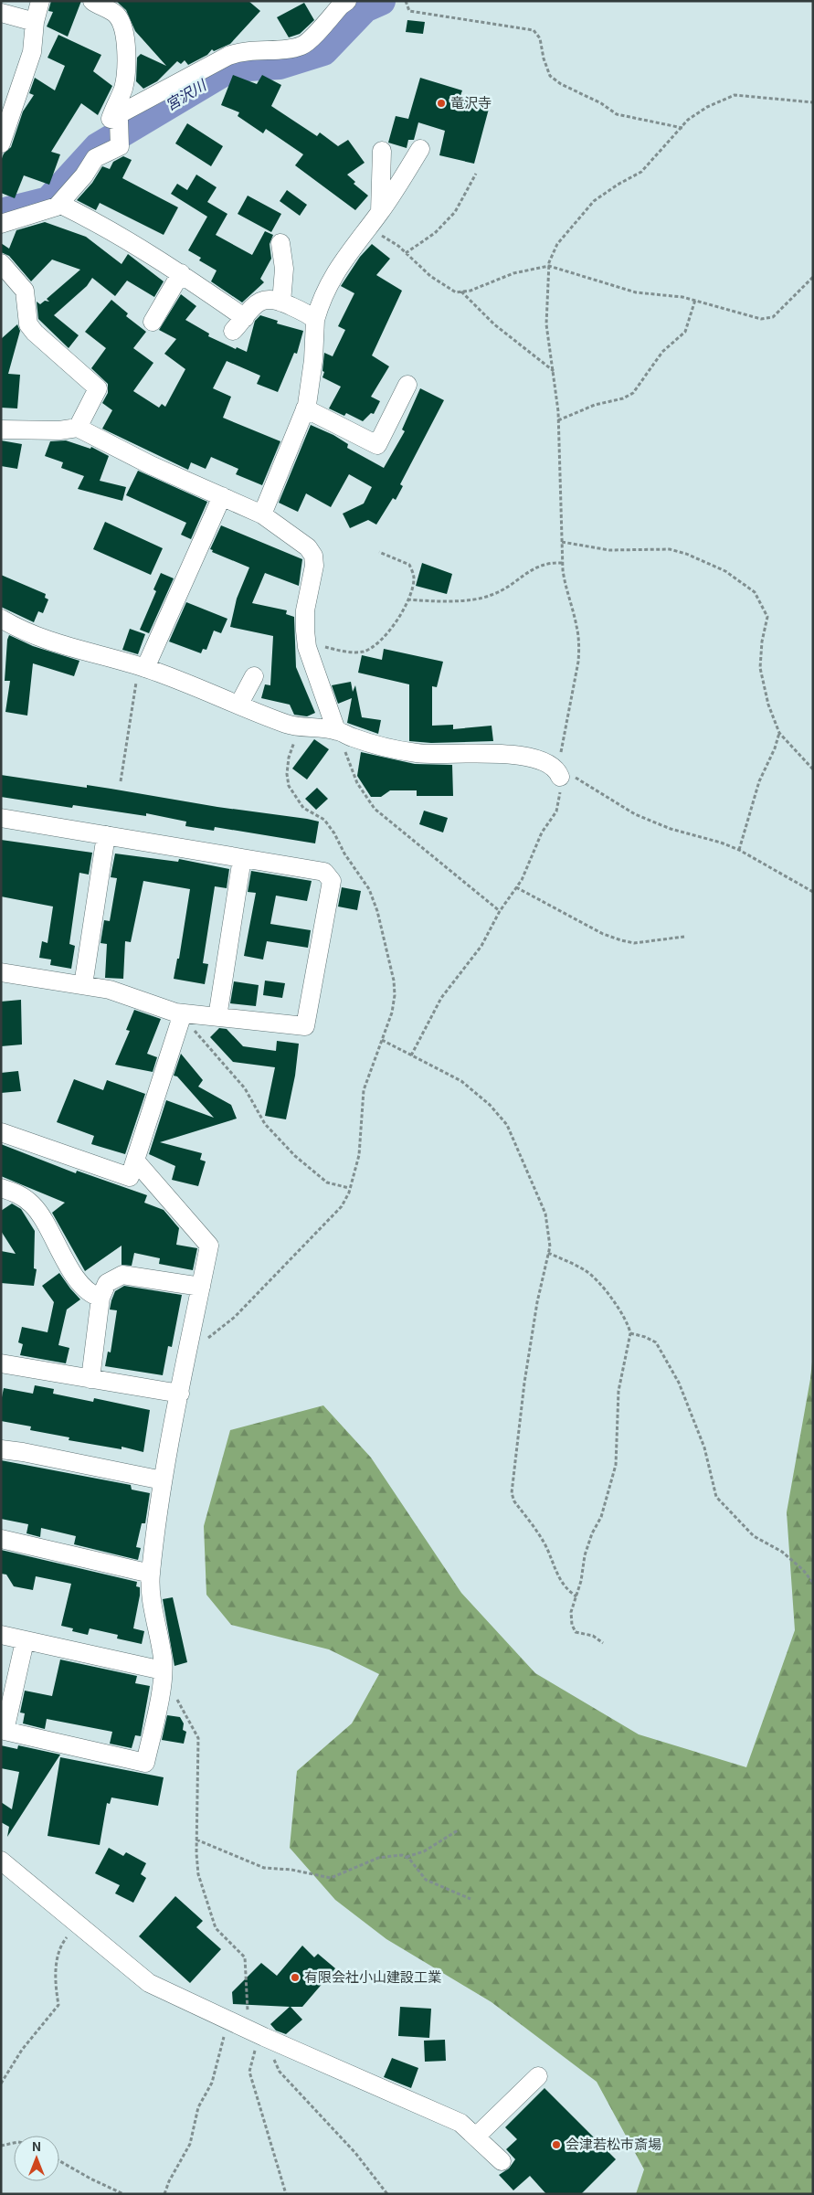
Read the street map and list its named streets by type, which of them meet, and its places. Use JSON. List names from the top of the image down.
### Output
{
  "water": ["宮沢川"],
  "places": ["竜沢寺", "有限会社小山建設工業", "会津若松市斎場"],
  "north": "top"
}
